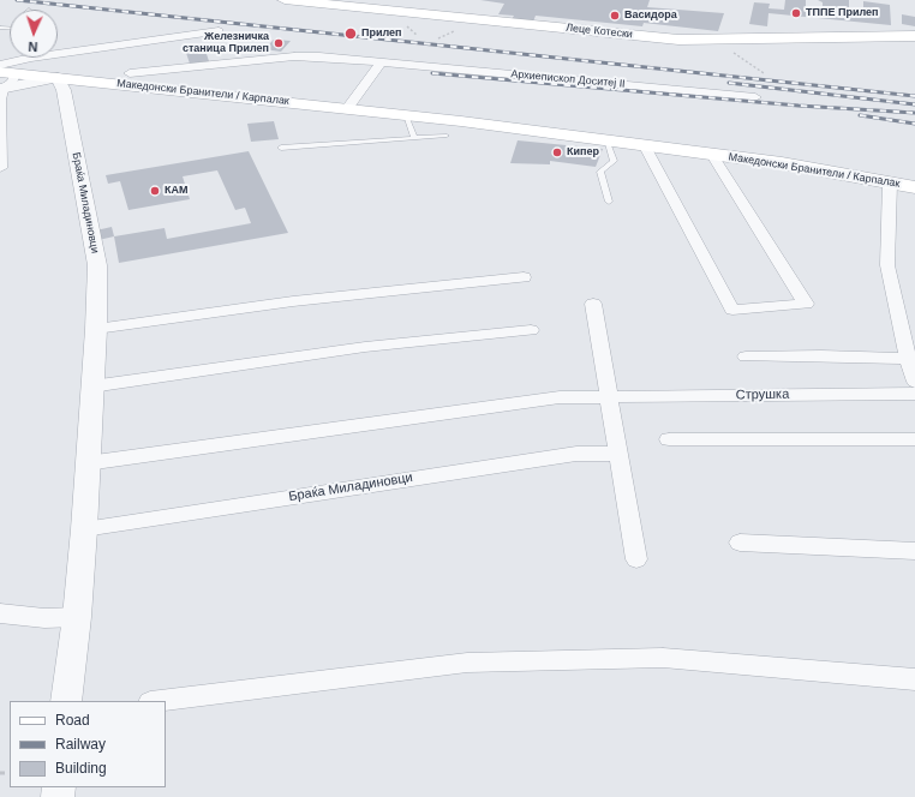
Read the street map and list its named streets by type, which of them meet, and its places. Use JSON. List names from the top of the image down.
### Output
{
  "streets": {
    "main road": ["Леце Котески", "Македонски Бранители / Карпалак"],
    "street": ["Архиепископ Доситеј II", "Браќа Миладиновци", "Струшка"]
  },
  "crossings": [
    ["Македонски Бранители / Карпалак", "Браќа Миладиновци"]
  ],
  "places": [
    "ТППЕ Прилеп",
    "Васидора",
    "Прилеп",
    "Железничка станица Прилеп",
    "Кипер",
    "КАМ"
  ],
  "legend": ["Road", "Railway", "Building"],
  "north": "bottom"
}
